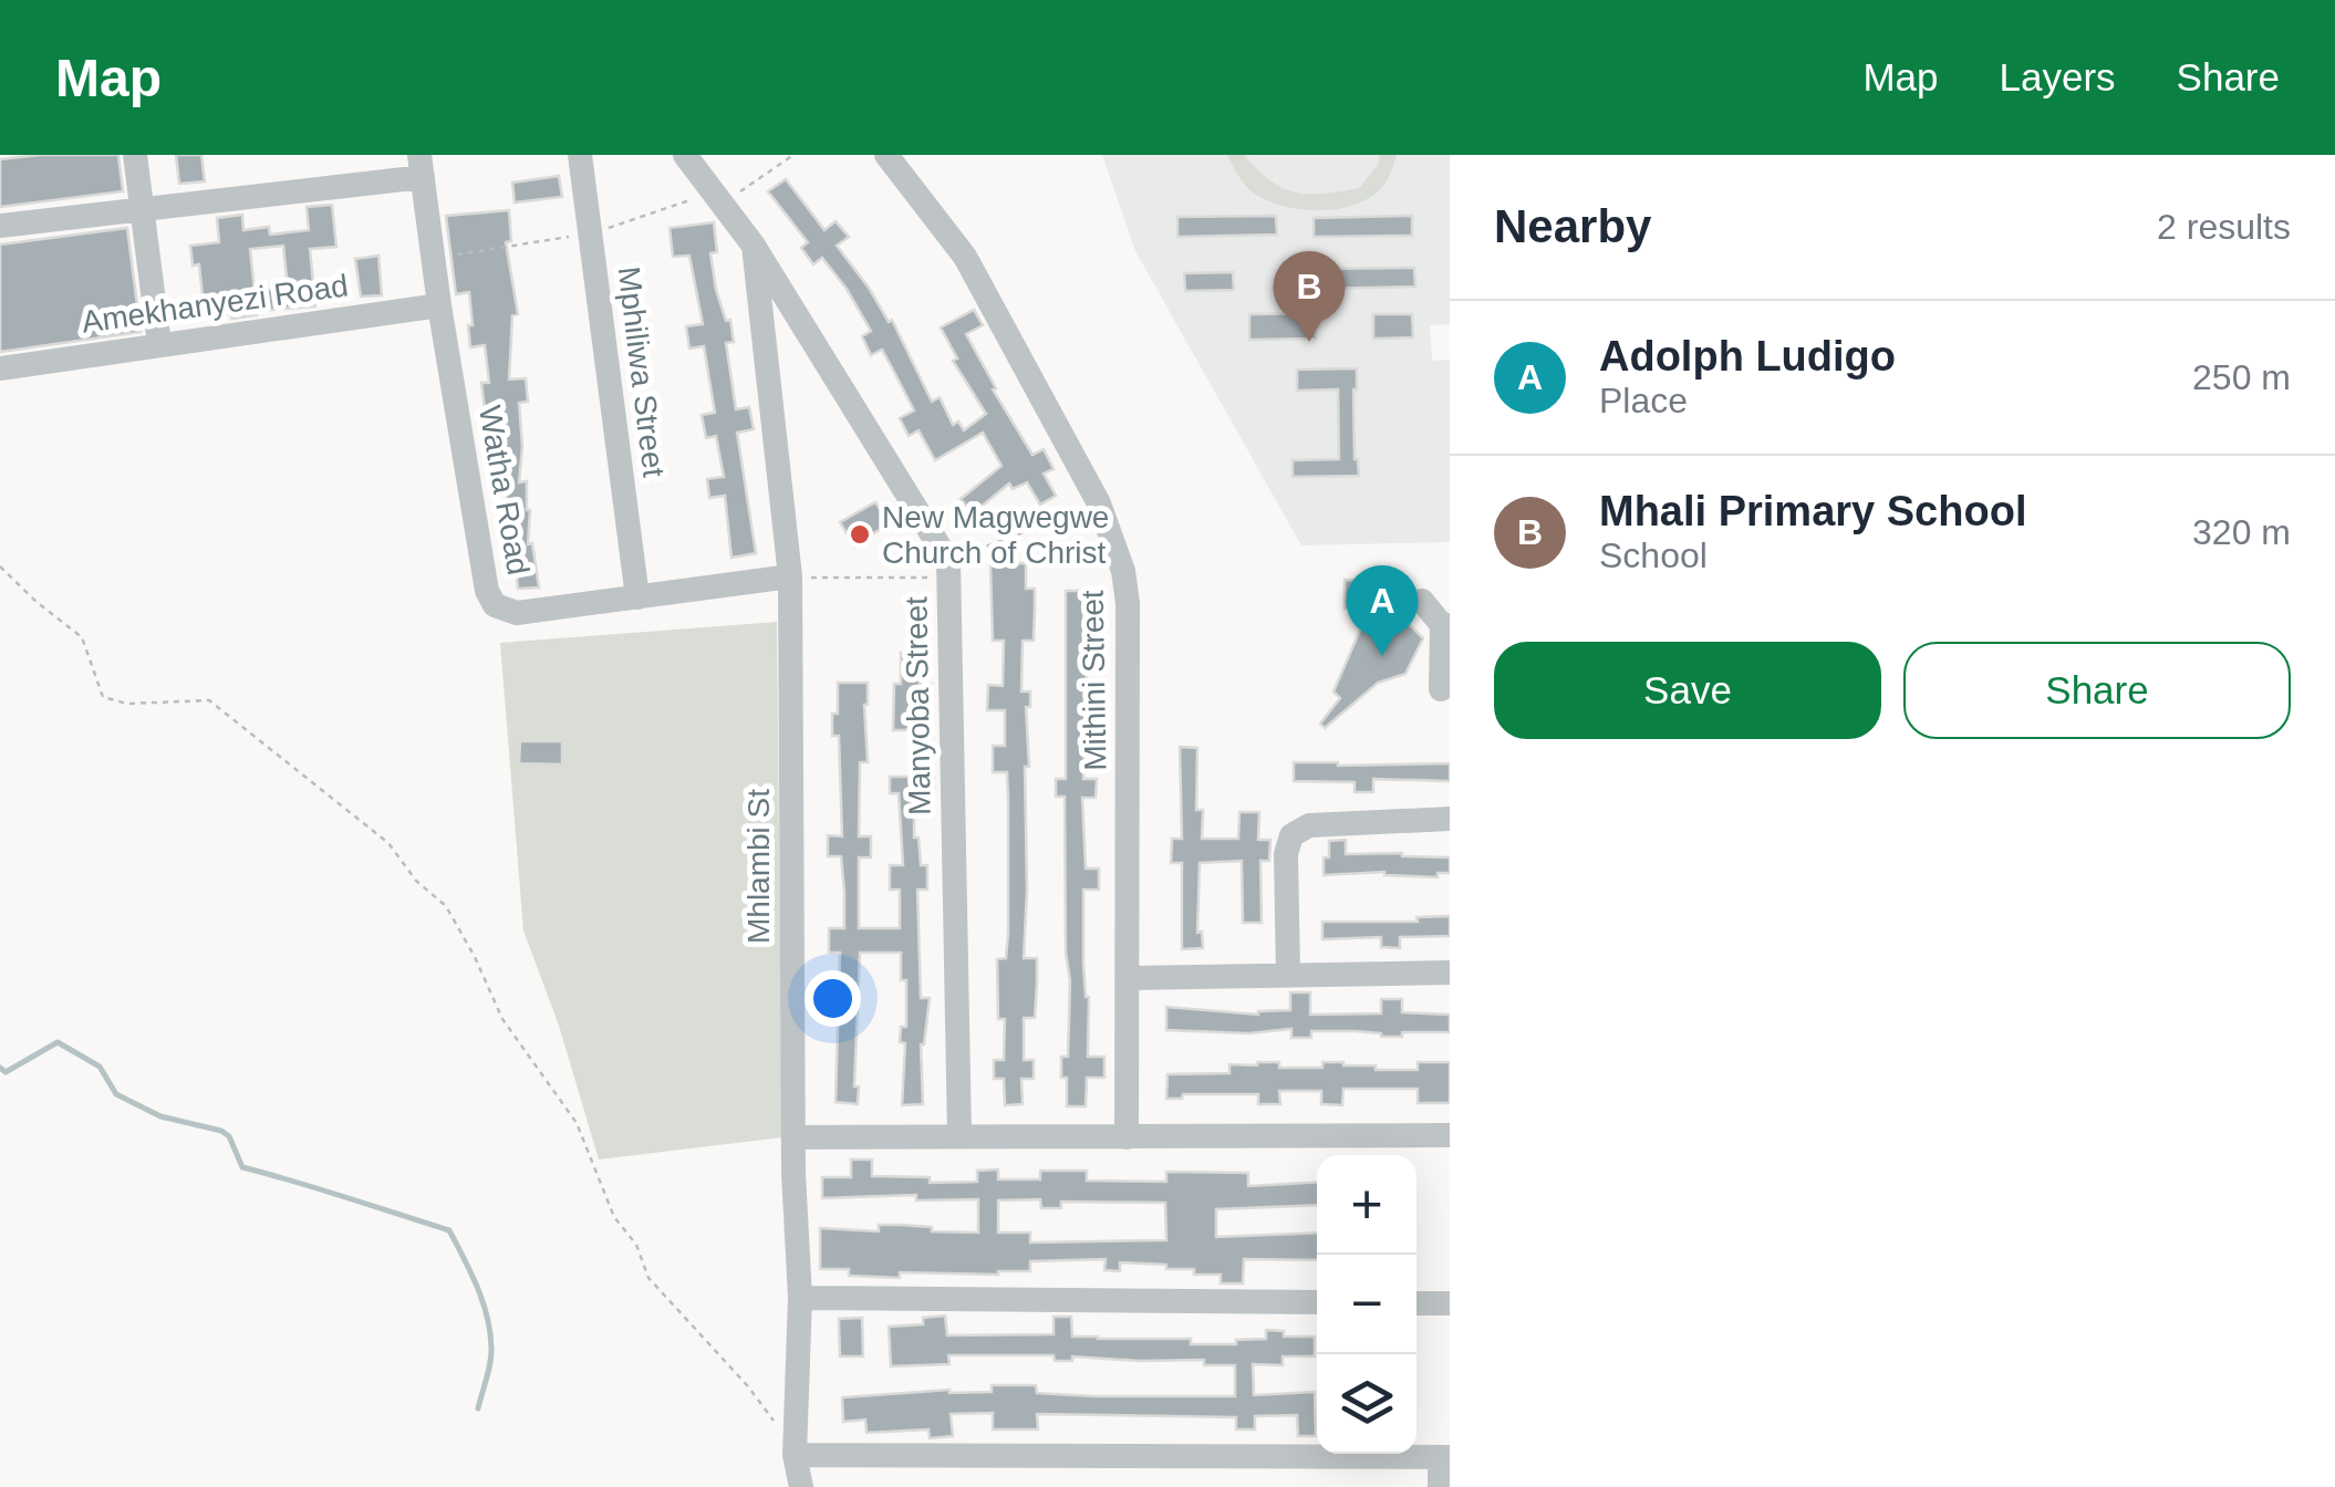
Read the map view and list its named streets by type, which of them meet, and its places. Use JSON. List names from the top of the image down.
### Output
{
  "streets": {
    "street": [
      "Amekhanyezi Road",
      "Mphiliwa Street",
      "Watha Road",
      "Mithini Street",
      "Manyoba Street",
      "Mhlambi St"
    ]
  },
  "crossings": [
    ["Amekhanyezi Road", "Watha Road"],
    ["Mphiliwa Street", "Watha Road"],
    ["Watha Road", "Mhlambi St"],
    ["Manyoba Street", "Mhlambi St"]
  ],
  "places": ["New Magwegwe Church of Christ"],
  "page": {
    "header": "Map",
    "nav": ["Map", "Layers", "Share"],
    "heading": ["Nearby", "2 results"],
    "pins": ["B", "A"],
    "list": [
      {
        "mark": "A",
        "name": "Adolph Ludigo",
        "note": "Place",
        "value": "250 m"
      },
      {
        "mark": "B",
        "name": "Mhali Primary School",
        "note": "School",
        "value": "320 m"
      }
    ],
    "buttons": ["Save", "Share"],
    "map_buttons": ["+", "−"]
  }
}
